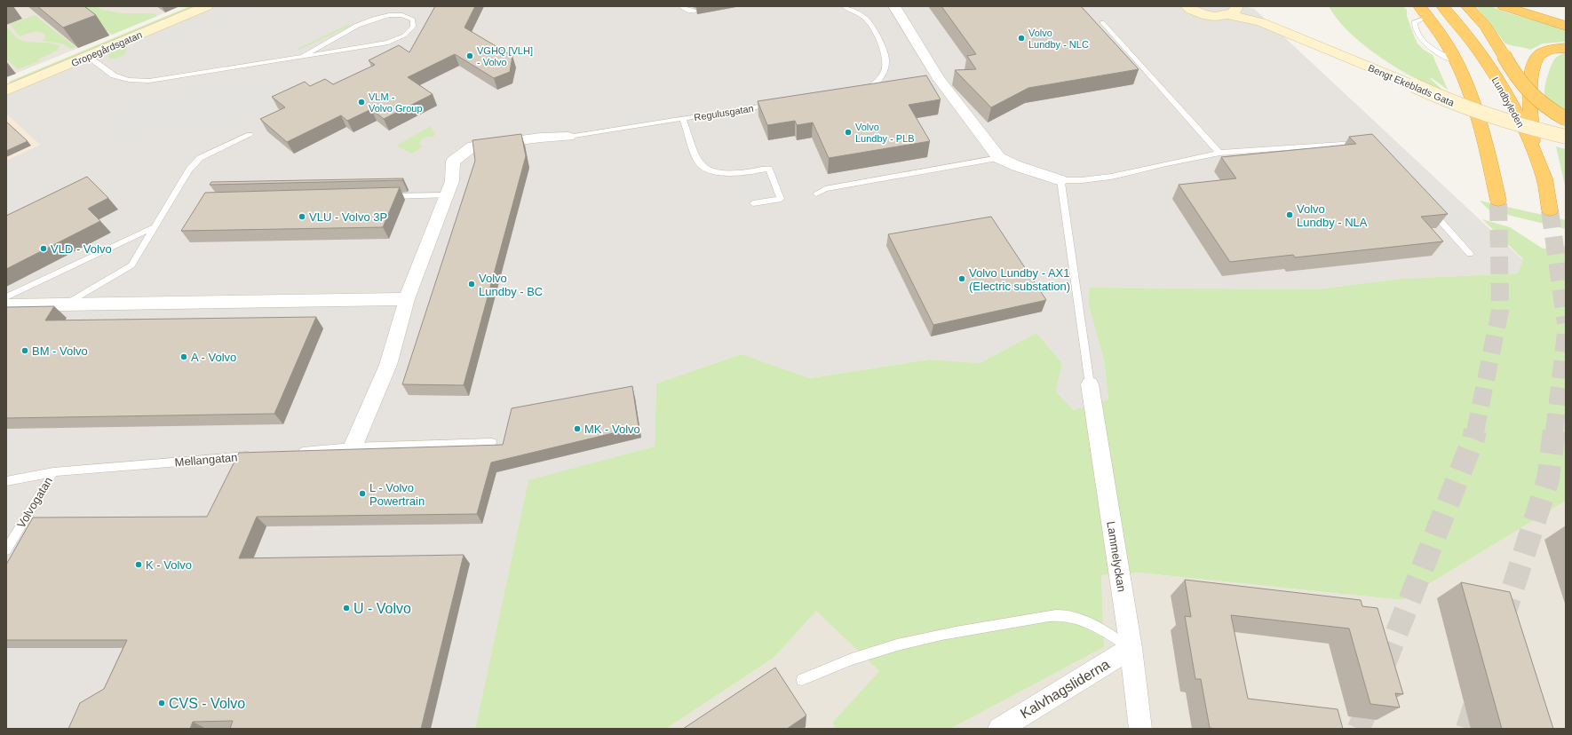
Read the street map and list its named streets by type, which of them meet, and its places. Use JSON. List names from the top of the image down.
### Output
{
  "streets": {
    "highway": ["Lundbyleden"],
    "street": [
      "Gropegårdsgatan",
      "Bengt Ekeblads Gata",
      "Lammelyckan",
      "Kalvhagsliderna"
    ],
    "lane": ["Regulusgatan", "Mellangatan", "Volvogatan"]
  },
  "crossings": [
    ["Mellangatan", "Volvogatan"],
    ["Lammelyckan", "Kalvhagsliderna"]
  ],
  "places": [
    "Volvo Lundby - NLC",
    "VGHQ [VLH] - Volvo",
    "VLM - Volvo Group",
    "Volvo Lundby - PLB",
    "Volvo Lundby - NLA",
    "VLU - Volvo 3P",
    "VLD - Volvo",
    "Volvo Lundby - AX1 (Electric substation)",
    "Volvo Lundby - BC",
    "BM - Volvo",
    "A - Volvo",
    "MK - Volvo",
    "L - Volvo Powertrain",
    "K - Volvo",
    "U - Volvo",
    "CVS - Volvo"
  ]
}
